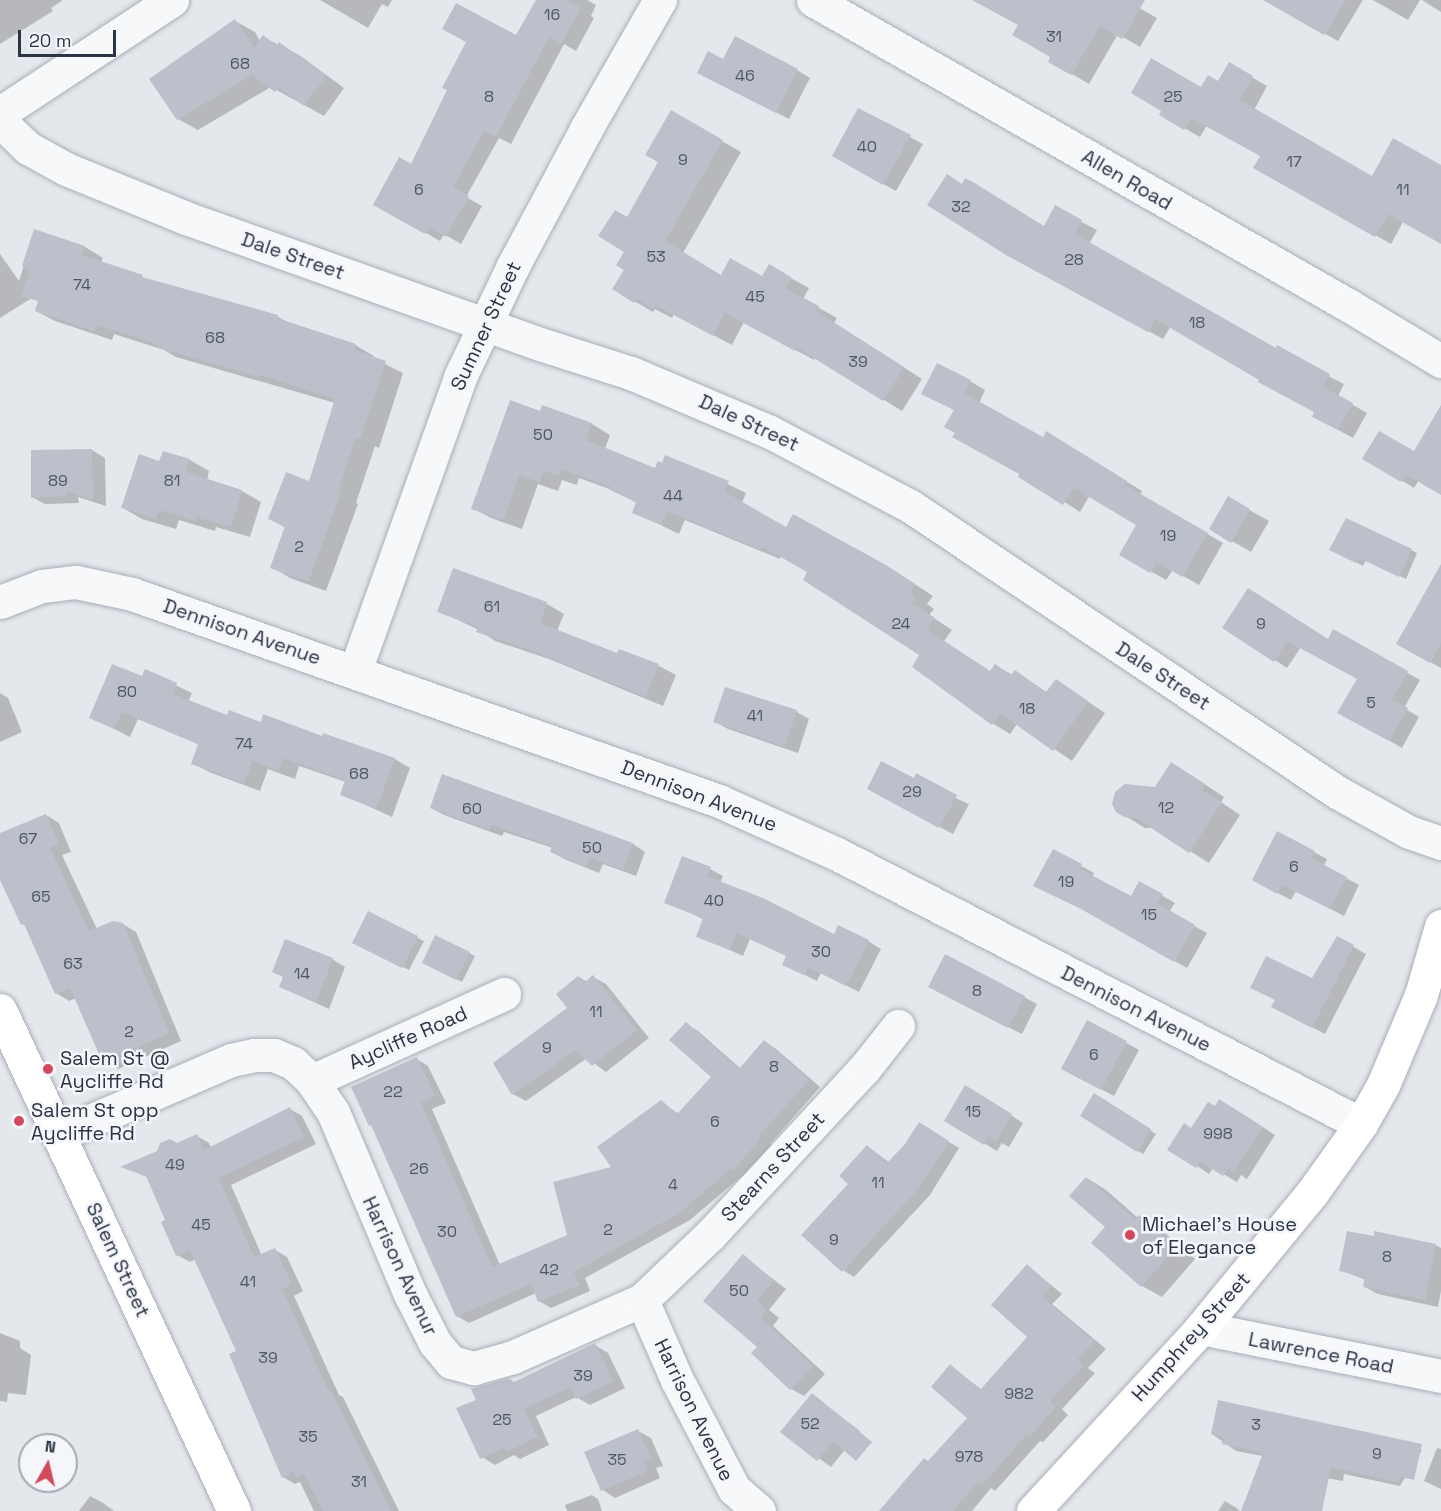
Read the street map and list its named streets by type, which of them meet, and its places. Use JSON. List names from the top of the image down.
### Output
{
  "streets": {
    "main road": ["Salem Street", "Humphrey Street"],
    "street": [
      "Allen Road",
      "Dale Street",
      "Sumner Street",
      "Dennison Avenue",
      "Aycliffe Road",
      "Stearns Street",
      "Harrison Avenur",
      "Lawrence Road",
      "Harrison Avenue"
    ]
  },
  "crossings": [
    ["Dale Street", "Sumner Street"],
    ["Sumner Street", "Dennison Avenue"],
    ["Dennison Avenue", "Humphrey Street"],
    ["Aycliffe Road", "Harrison Avenur"],
    ["Stearns Street", "Harrison Avenur"],
    ["Stearns Street", "Harrison Avenue"],
    ["Harrison Avenur", "Harrison Avenue"],
    ["Humphrey Street", "Lawrence Road"]
  ],
  "places": ["Salem St @ Aycliffe Rd", "Salem St opp Aycliffe Rd", "Michael's House of Elegance"],
  "house_numbers": [
    "16",
    "31",
    "68",
    "46",
    "8",
    "25",
    "40",
    "9",
    "17",
    "6",
    "11",
    "32",
    "53",
    "28",
    "74",
    "45",
    "18",
    "68",
    "39",
    "50",
    "89",
    "81",
    "44",
    "19",
    "2",
    "61",
    "24",
    "9",
    "80",
    "5",
    "18",
    "41",
    "74",
    "68",
    "29",
    "12",
    "60",
    "67",
    "50",
    "6",
    "19",
    "65",
    "40",
    "15",
    "30",
    "63",
    "14",
    "8",
    "11",
    "2",
    "9",
    "6",
    "8",
    "22",
    "15",
    "6",
    "998",
    "49",
    "26",
    "11",
    "4",
    "45",
    "2",
    "30",
    "9",
    "8",
    "42",
    "41",
    "50",
    "39",
    "39",
    "982",
    "25",
    "52",
    "3",
    "35",
    "9",
    "978",
    "35",
    "31"
  ],
  "scale_bar": "20 m",
  "north": "top"
}
